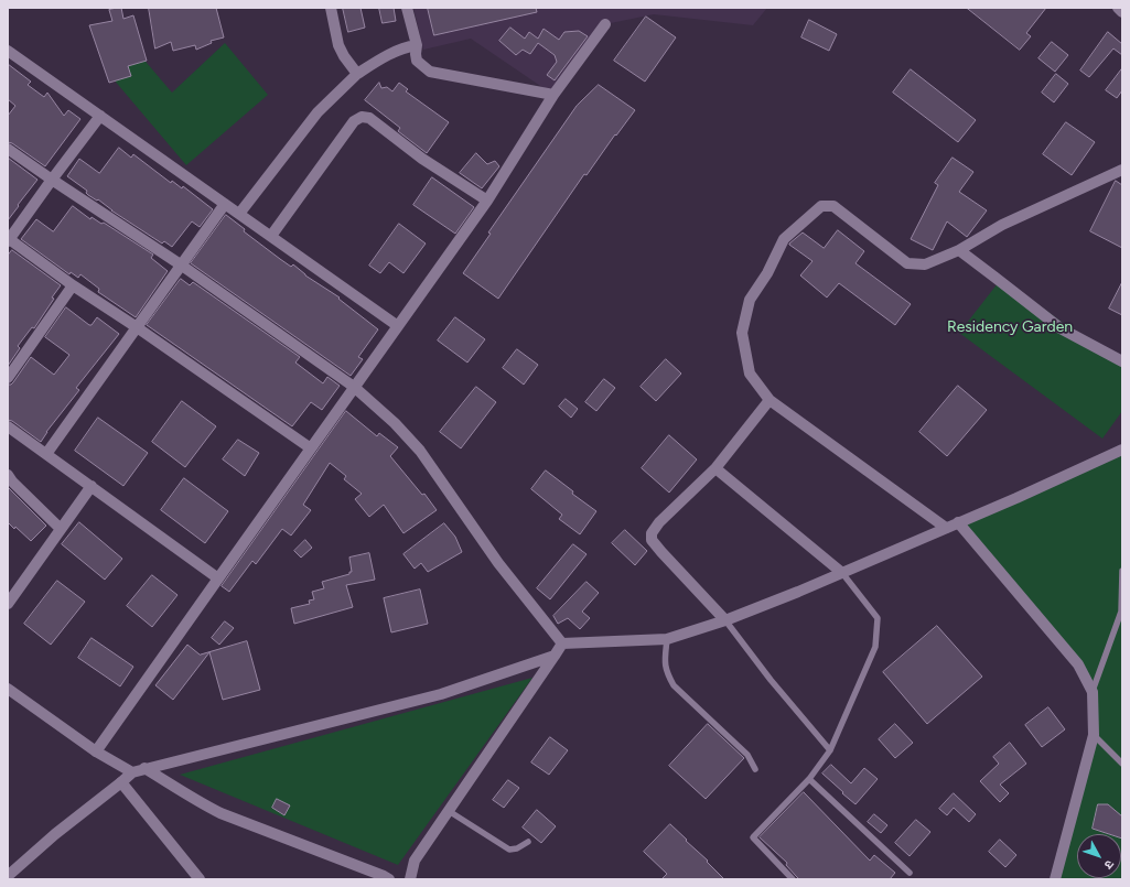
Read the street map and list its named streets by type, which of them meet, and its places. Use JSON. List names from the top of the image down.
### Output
{
  "parks": ["Residency Garden"],
  "north": "bottom right"
}
